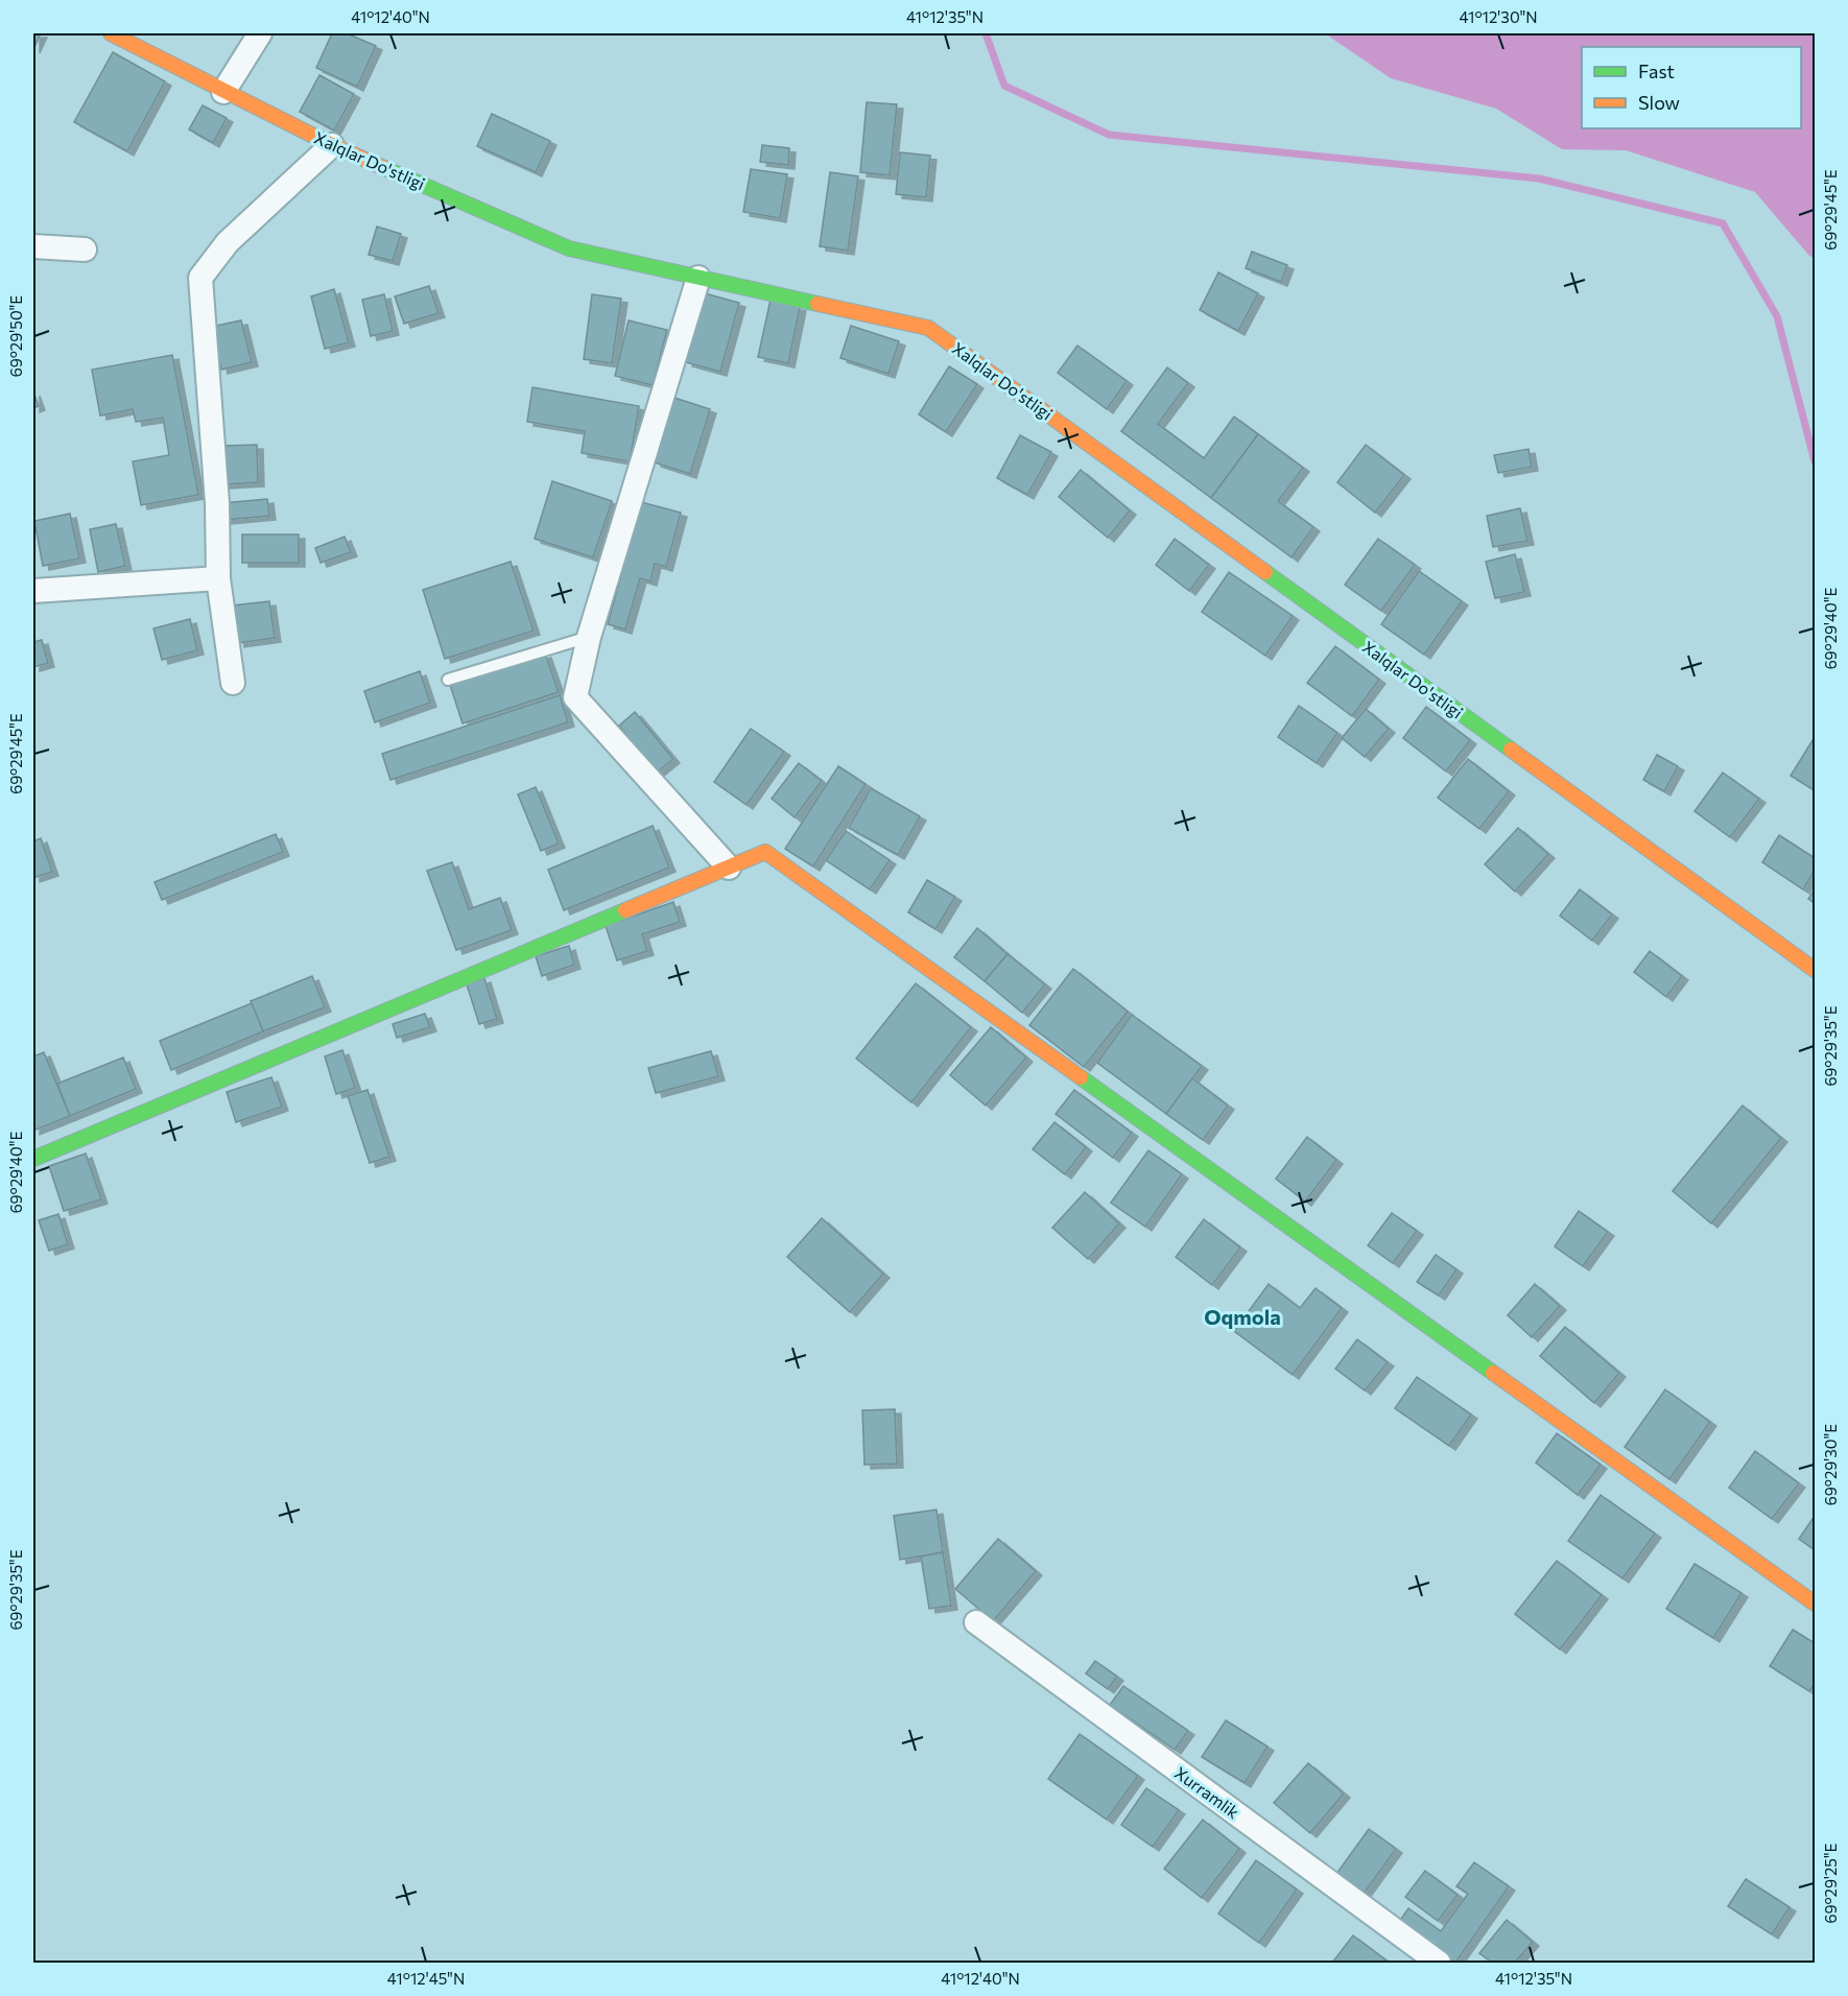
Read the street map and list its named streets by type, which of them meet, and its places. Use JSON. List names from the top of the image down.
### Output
{
  "streets": {
    "street": ["Xalqlar Do'stligi", "Xurramlik"]
  },
  "districts": ["Oqmola"],
  "legend": ["Fast", "Slow"],
  "coordinates": [
    "41°12'40\"N",
    "41°12'35\"N",
    "41°12'30\"N",
    "69°29'45\"E",
    "69°29'50\"E",
    "69°29'40\"E",
    "69°29'35\"E",
    "69°29'30\"E",
    "69°29'25\"E",
    "41°12'45\"N"
  ]
}
